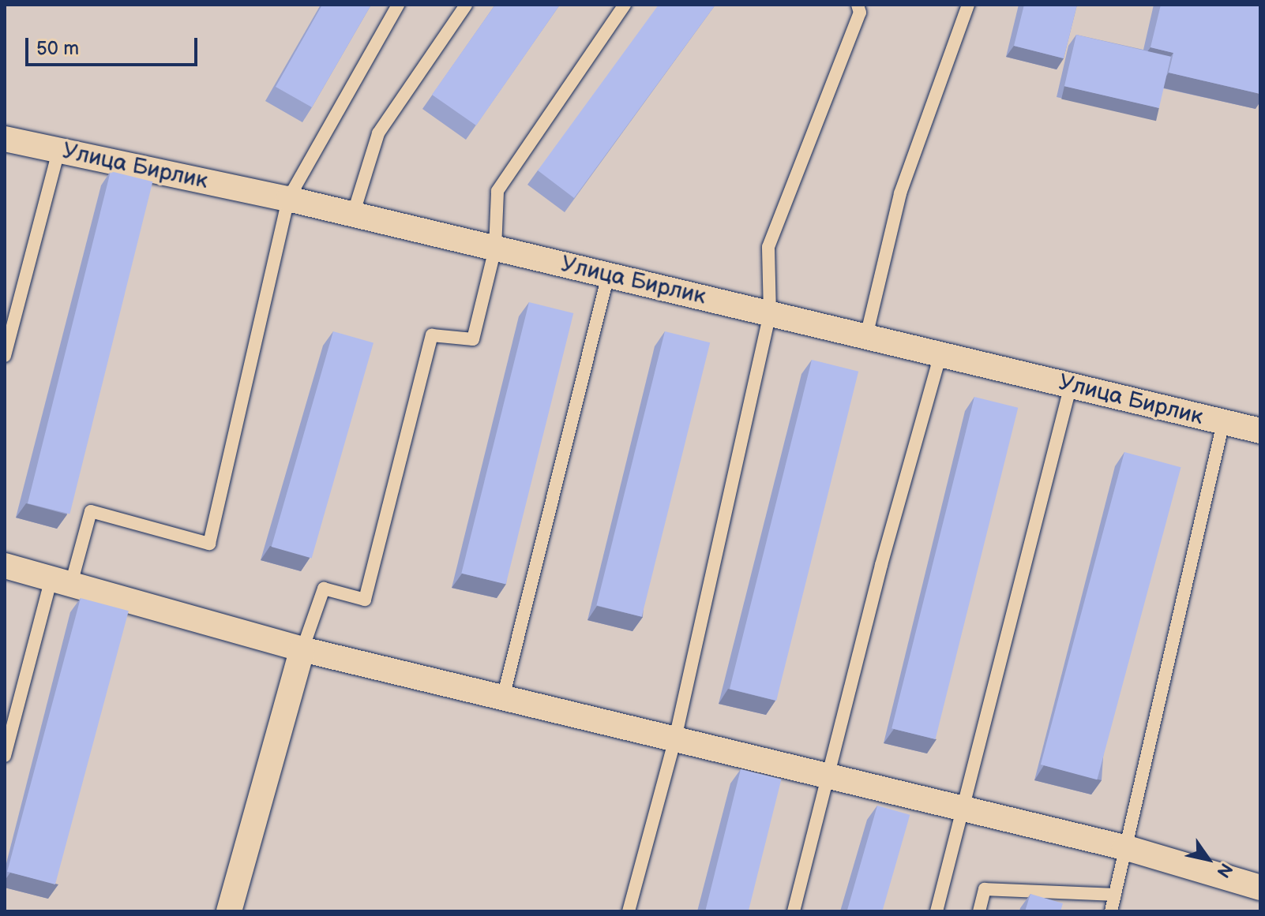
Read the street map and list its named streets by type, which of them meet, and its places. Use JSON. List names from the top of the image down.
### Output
{
  "streets": {
    "street": ["Улица Бирлик"]
  },
  "scale_bar": "50 m",
  "north": "bottom right"
}
